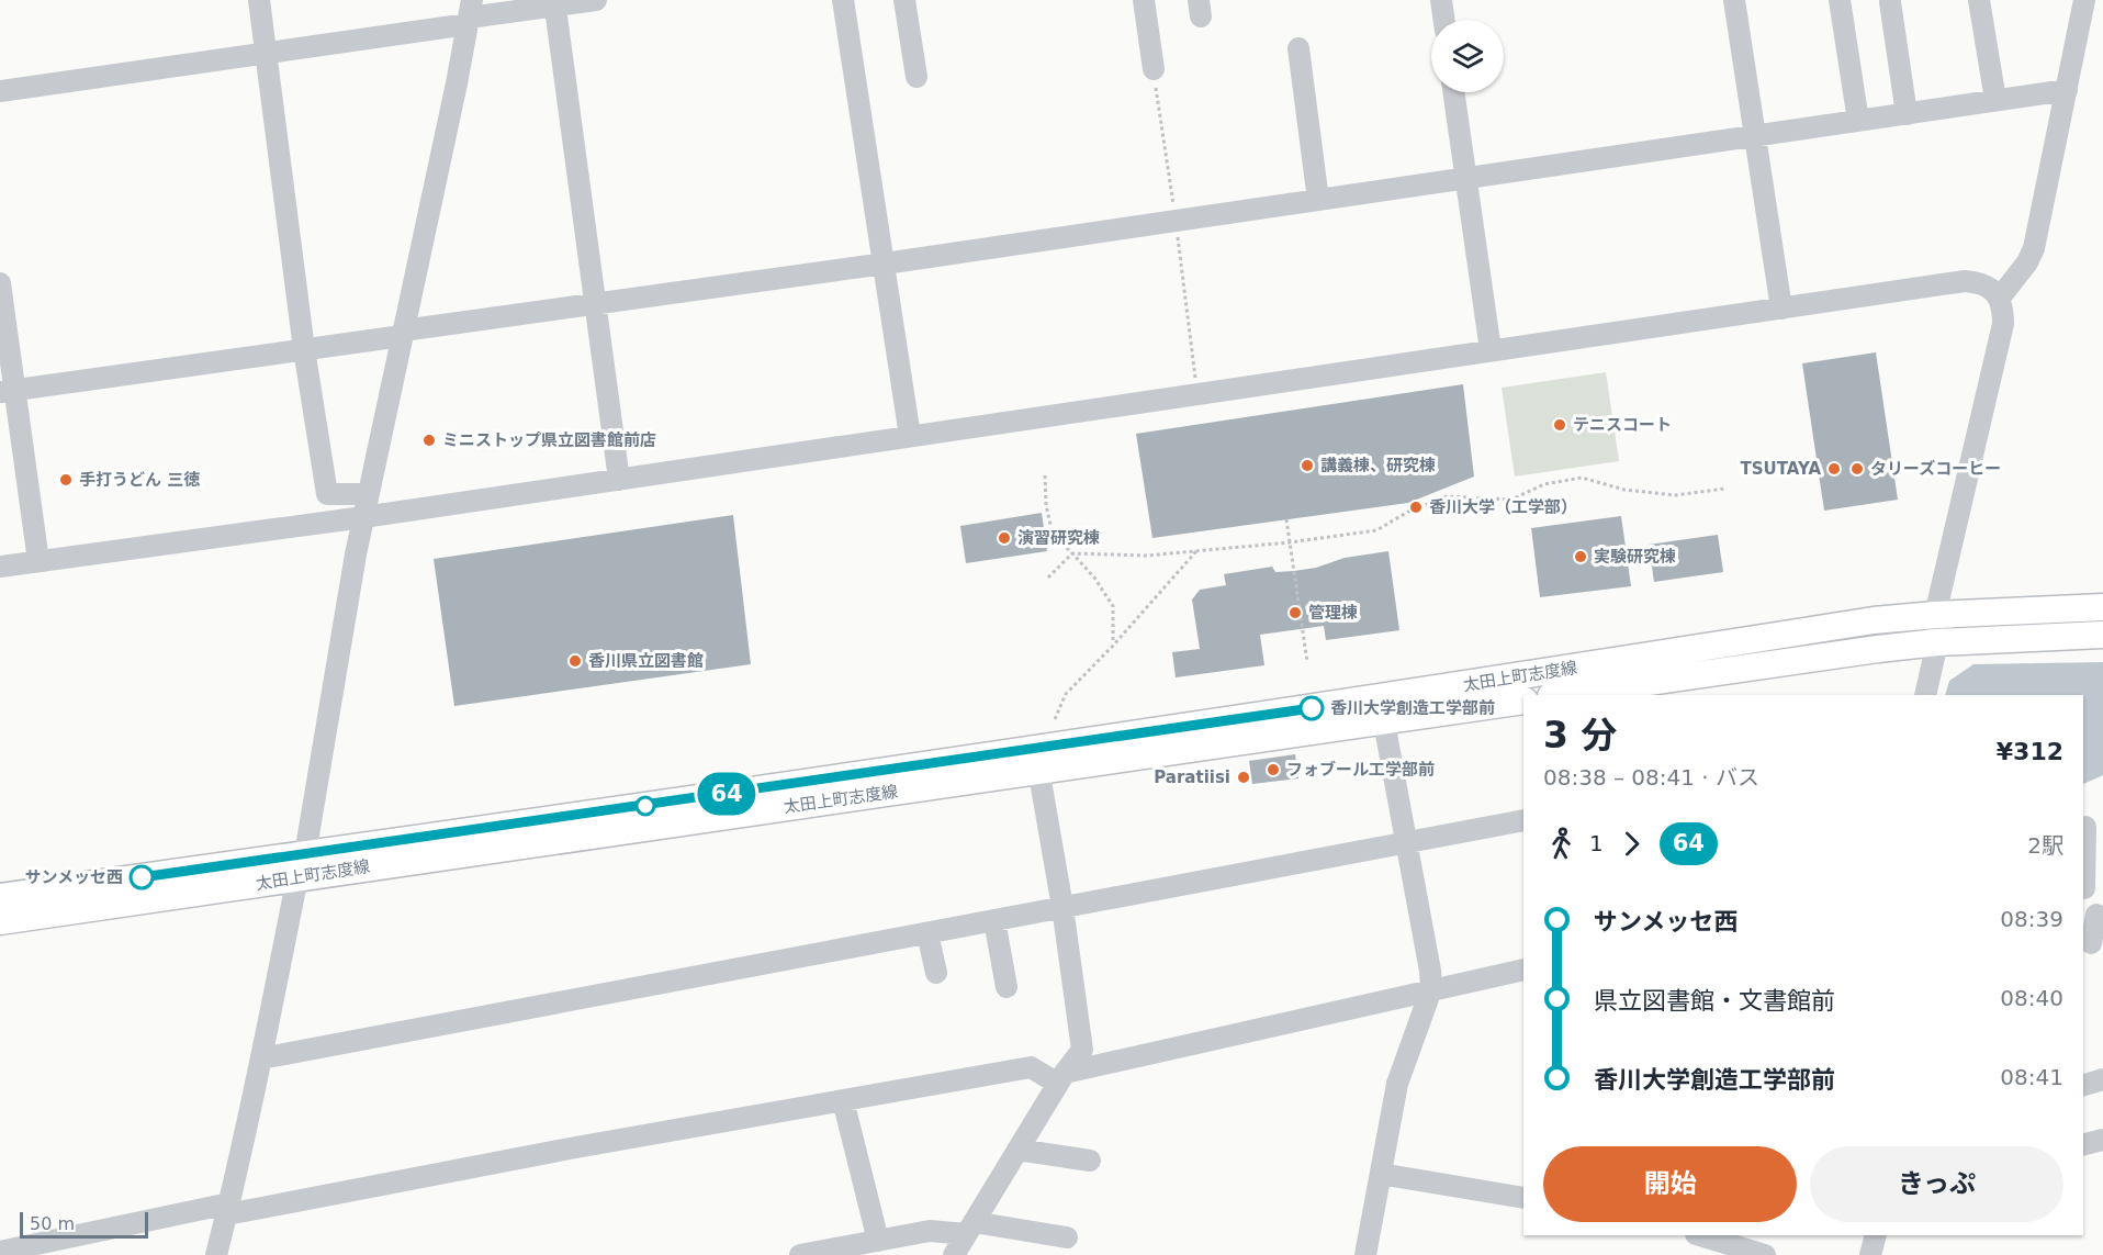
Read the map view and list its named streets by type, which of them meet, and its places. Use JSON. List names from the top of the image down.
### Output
{
  "streets": {
    "main road": ["太田上町志度線"]
  },
  "places": [
    "テニスコート",
    "ミニストップ県立図書館前店",
    "講義棟、研究棟",
    "TSUTAYA",
    "タリーズコーヒー",
    "手打うどん 三徳",
    "香川大学（工学部）",
    "演習研究棟",
    "実験研究棟",
    "管理棟",
    "香川県立図書館",
    "香川大学創造工学部前",
    "フォブール工学部前",
    "Paratiisi",
    "サンメッセ西"
  ],
  "lines": ["bus line 64"],
  "scale_bar": "50 m",
  "page": {
    "on_map": "64",
    "heading": ["3 分", "08:38 – 08:41 · バス", "¥312"],
    "legs": ["1", "64", "2駅"],
    "list": [
      {
        "name": "サンメッセ西",
        "value": "08:39"
      },
      {
        "name": "県立図書館・文書館前",
        "value": "08:40"
      },
      {
        "name": "香川大学創造工学部前",
        "value": "08:41"
      }
    ],
    "buttons": ["開始", "きっぷ"],
    "scale": "50 m"
  }
}
